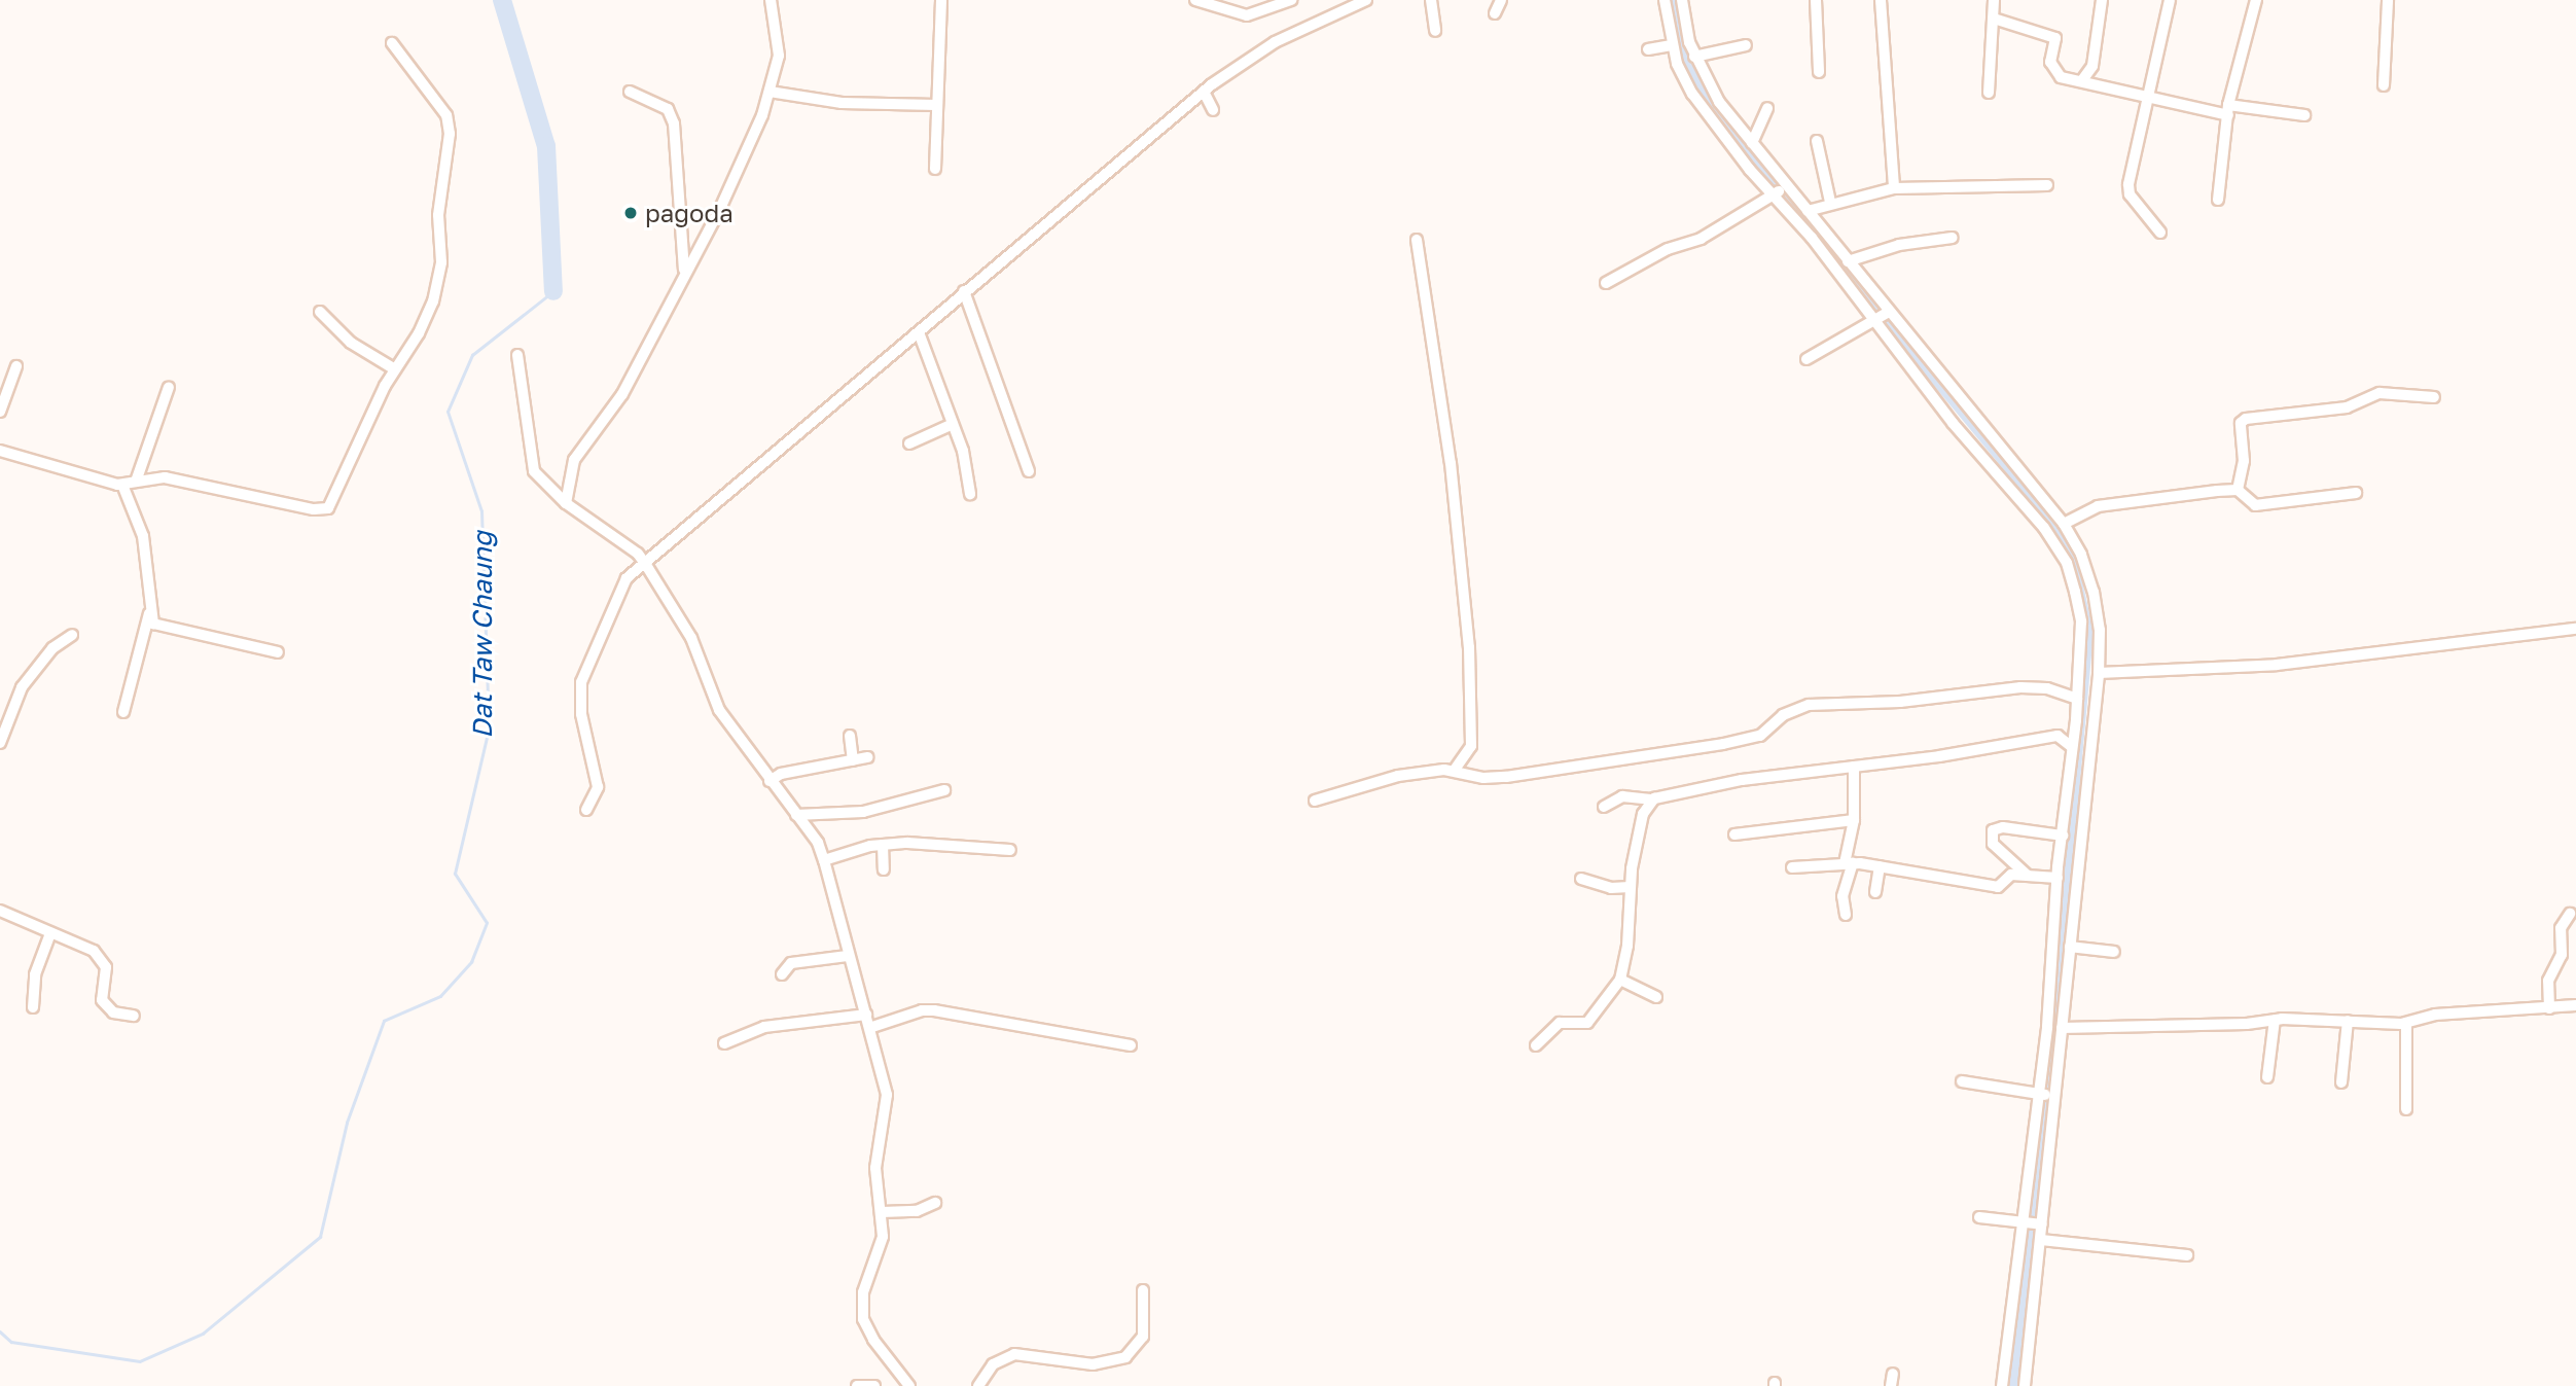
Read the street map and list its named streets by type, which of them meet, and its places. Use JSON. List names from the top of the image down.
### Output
{
  "water": ["Dat Taw Chaung"],
  "places": ["pagoda"]
}
